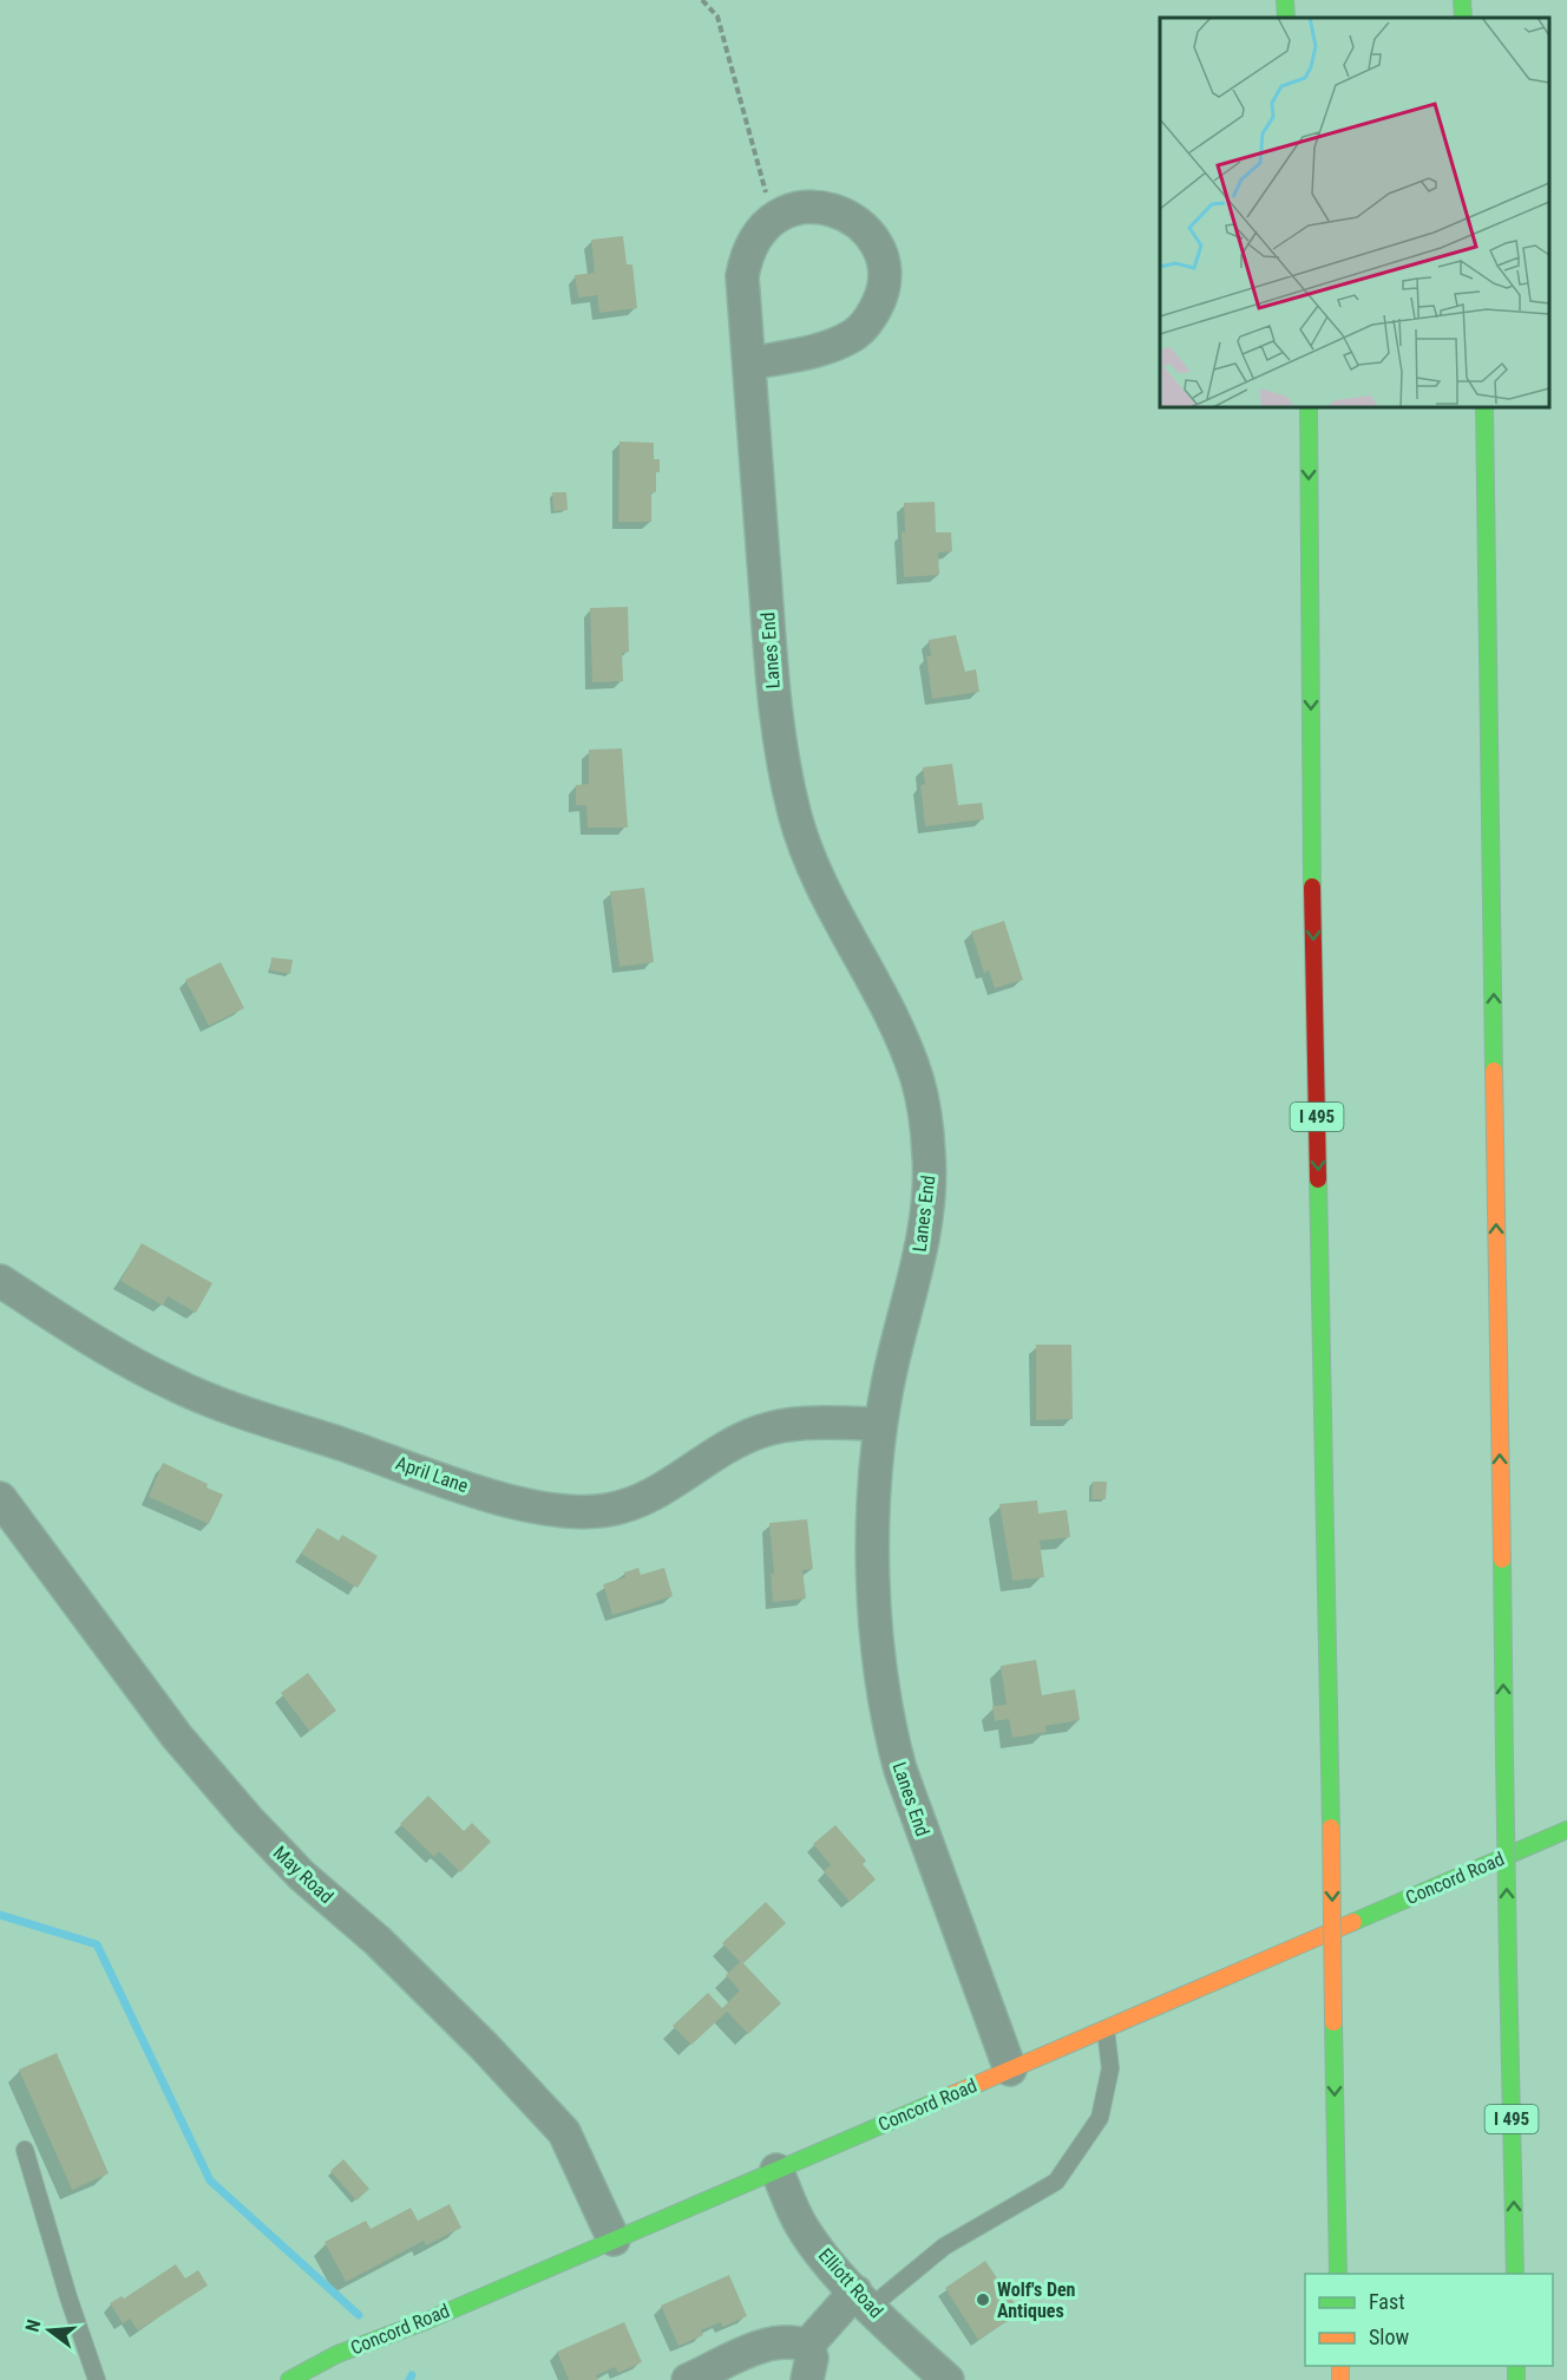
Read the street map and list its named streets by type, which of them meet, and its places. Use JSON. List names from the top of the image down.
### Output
{
  "streets": {
    "main road": ["I 495", "Concord Road"],
    "street": [
      "Lanes End",
      "April Lane",
      "May Road",
      "Elliott Road"
    ]
  },
  "crossings": [
    ["Lanes End", "April Lane"],
    ["Lanes End", "Concord Road"],
    ["May Road", "Concord Road"],
    ["Concord Road", "Elliott Road"]
  ],
  "places": ["Wolf's Den Antiques"],
  "legend": ["Fast", "Slow"],
  "north": "left"
}
